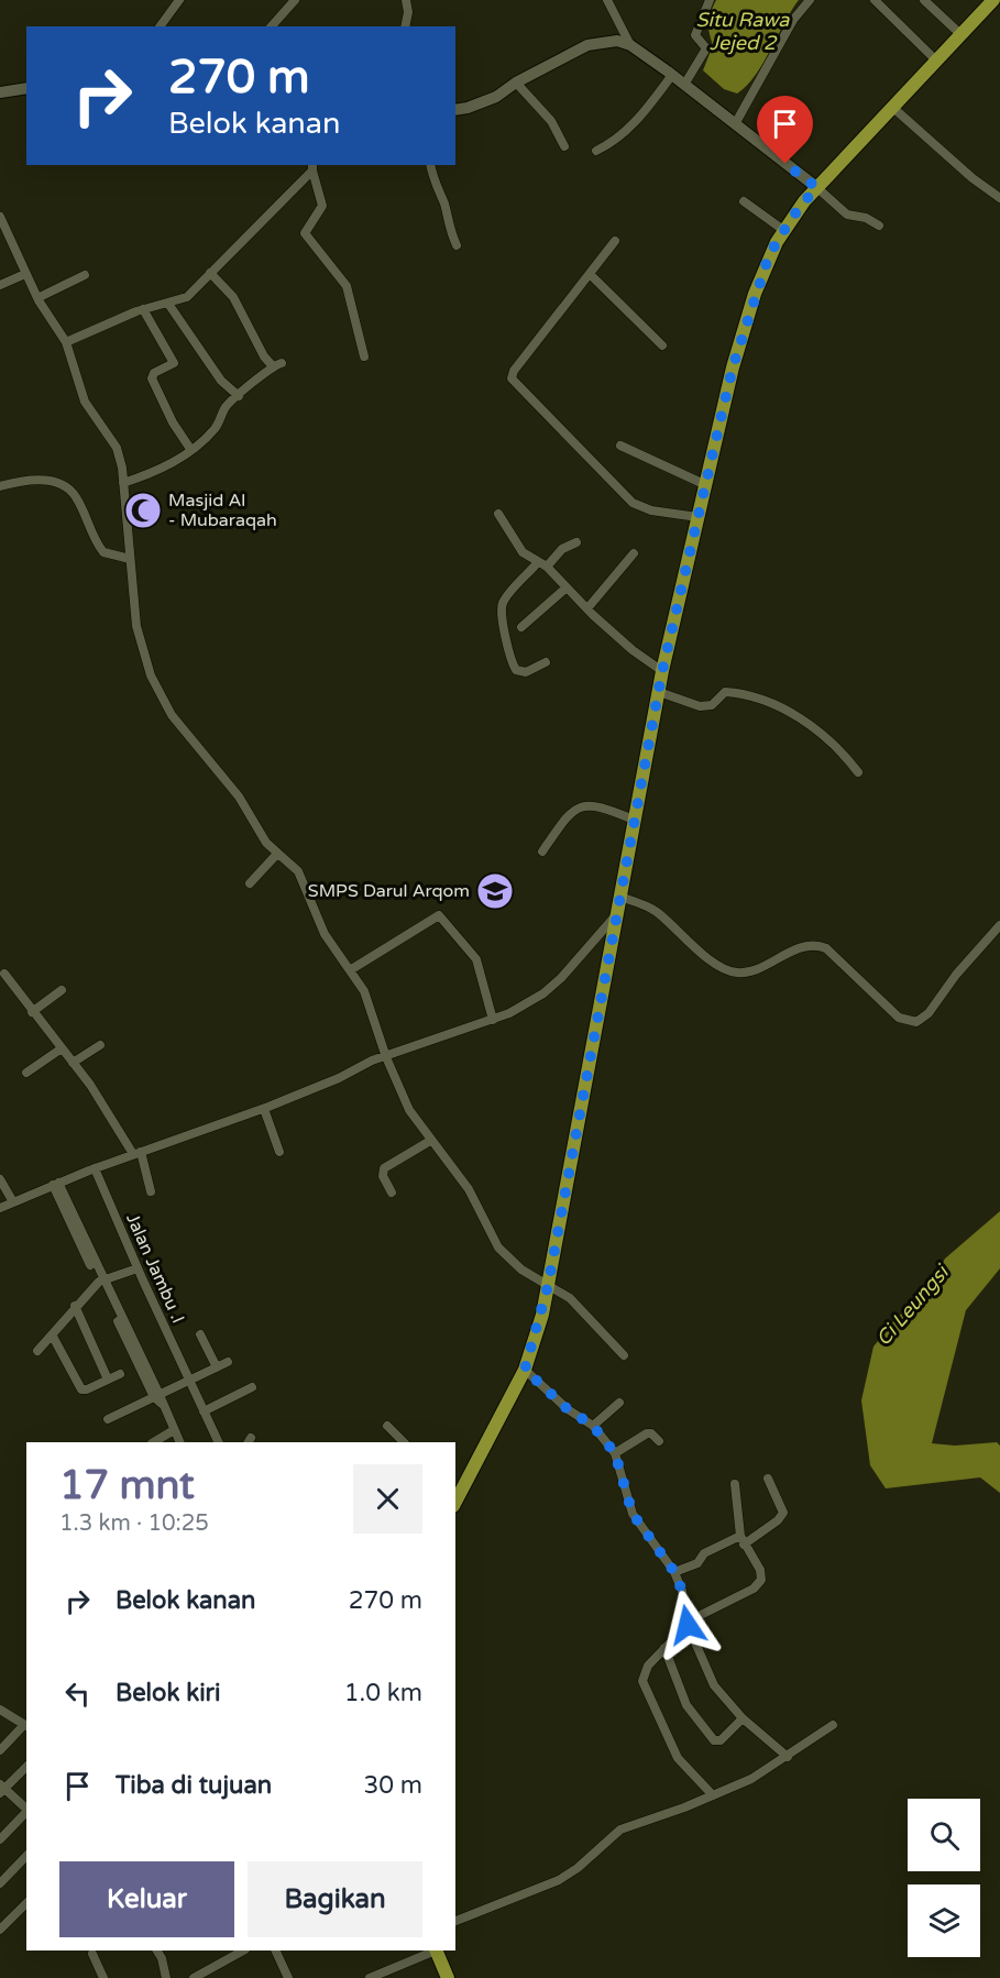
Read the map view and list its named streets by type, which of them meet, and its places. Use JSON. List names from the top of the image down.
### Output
{
  "streets": {
    "street": ["Jalan Jambu .I"]
  },
  "water": ["Situ Rawa Jejed 2", "Ci Leungsi"],
  "places": {
    "mosque": ["Masjid Al - Mubaraqah"],
    "school or university": ["SMPS Darul Arqom"]
  },
  "page": {
    "turn": ["270 m", "Belok kanan"],
    "heading": ["17 mnt", "1.3 km · 10:25"],
    "list": [
      {
        "name": "Belok kanan",
        "value": "270 m"
      },
      {
        "name": "Belok kiri",
        "value": "1.0 km"
      },
      {
        "name": "Tiba di tujuan",
        "value": "30 m"
      }
    ],
    "buttons": ["Keluar", "Bagikan"]
  }
}
